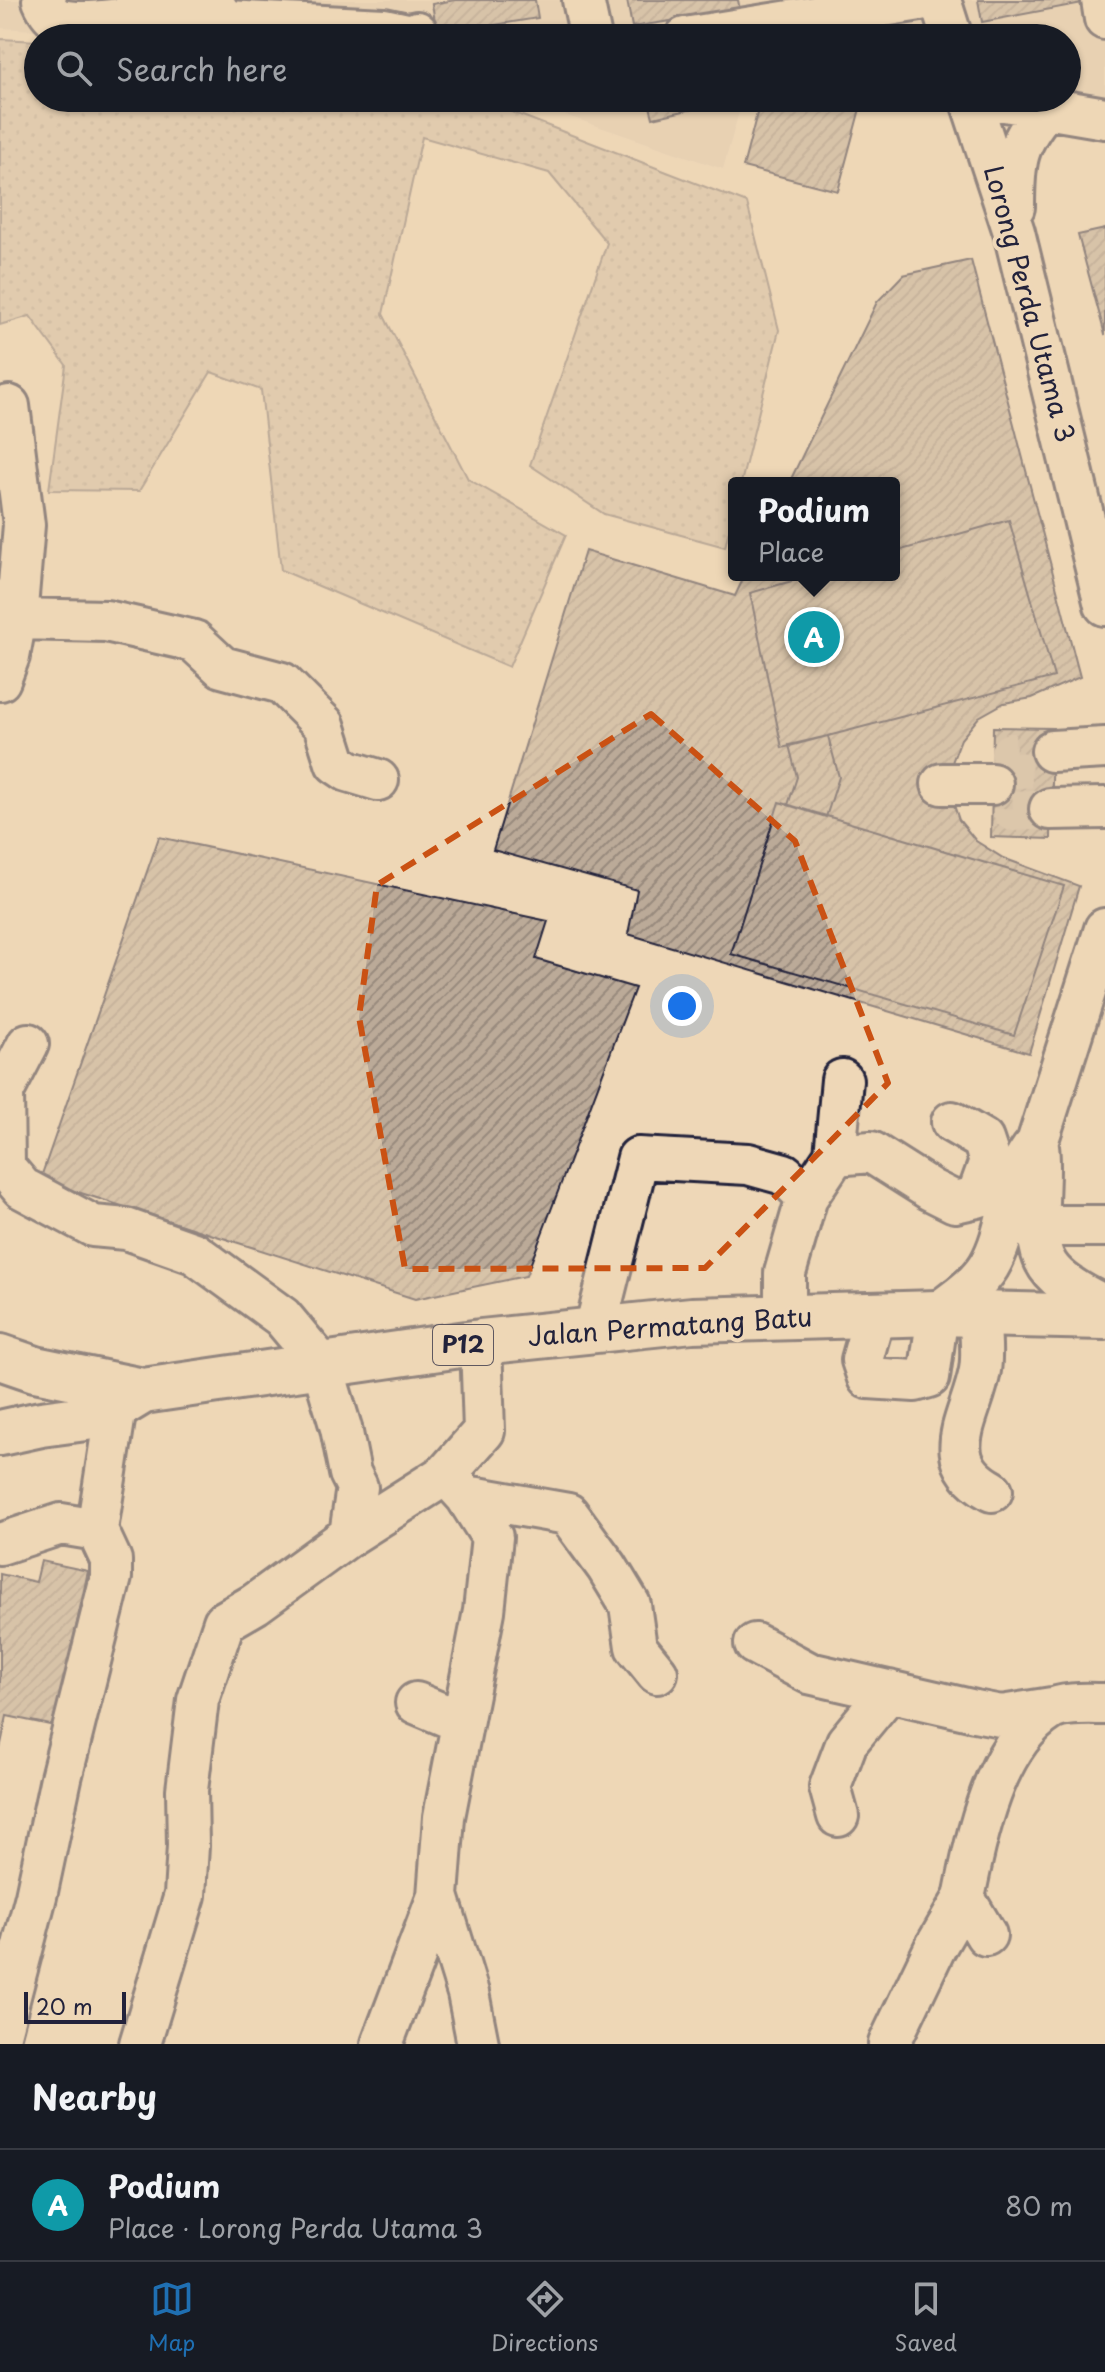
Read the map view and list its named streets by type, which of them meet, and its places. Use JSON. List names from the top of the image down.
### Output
{
  "streets": {
    "main road": ["Jalan Permatang Batu", "P12"],
    "street": ["Lorong Perda Utama 3"]
  },
  "scale_bar": "20 m",
  "page": {
    "search": "Search here",
    "popup": ["Podium", "Place"],
    "pins": "A",
    "scale": "20 m",
    "heading": "Nearby",
    "list": [
      {
        "mark": "A",
        "name": "Podium",
        "note": "Place · Lorong Perda Utama 3",
        "value": "80 m"
      }
    ],
    "nav": ["Map", "Directions", "Saved"]
  }
}
